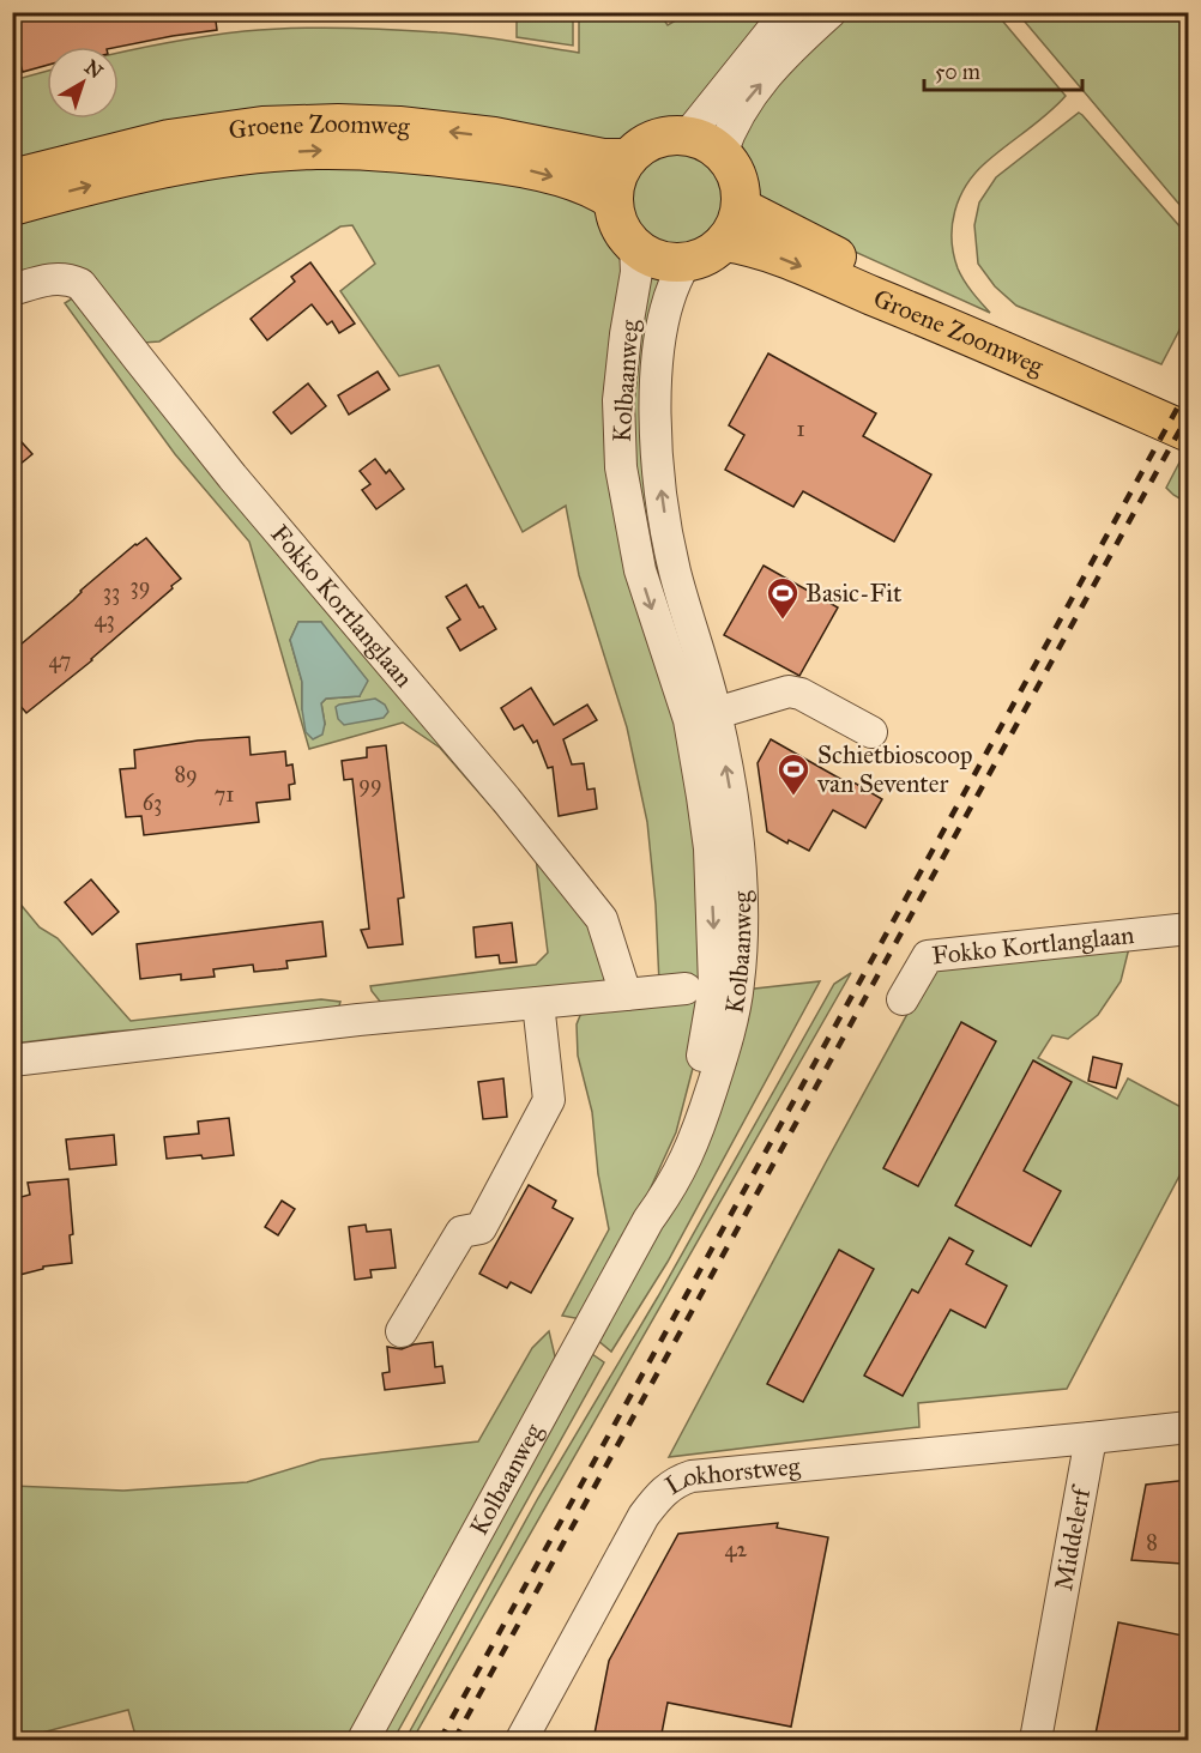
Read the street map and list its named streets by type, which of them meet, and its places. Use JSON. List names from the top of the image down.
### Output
{
  "streets": {
    "main road": ["Groene Zoomweg"],
    "street": [
      "Kolbaanweg",
      "Fokko Kortlanglaan",
      "Lokhorstweg",
      "Middelerf"
    ]
  },
  "crossings": [
    ["Groene Zoomweg", "Kolbaanweg"],
    ["Lokhorstweg", "Middelerf"]
  ],
  "places": {
    "sports": ["Basic-Fit", "Schietbioscoop van Seventer"]
  },
  "house_numbers": [
    "1",
    "39",
    "33",
    "43",
    "47",
    "89",
    "99",
    "71",
    "63",
    "8",
    "42"
  ],
  "scale_bar": "50 m",
  "north": "top right"
}
